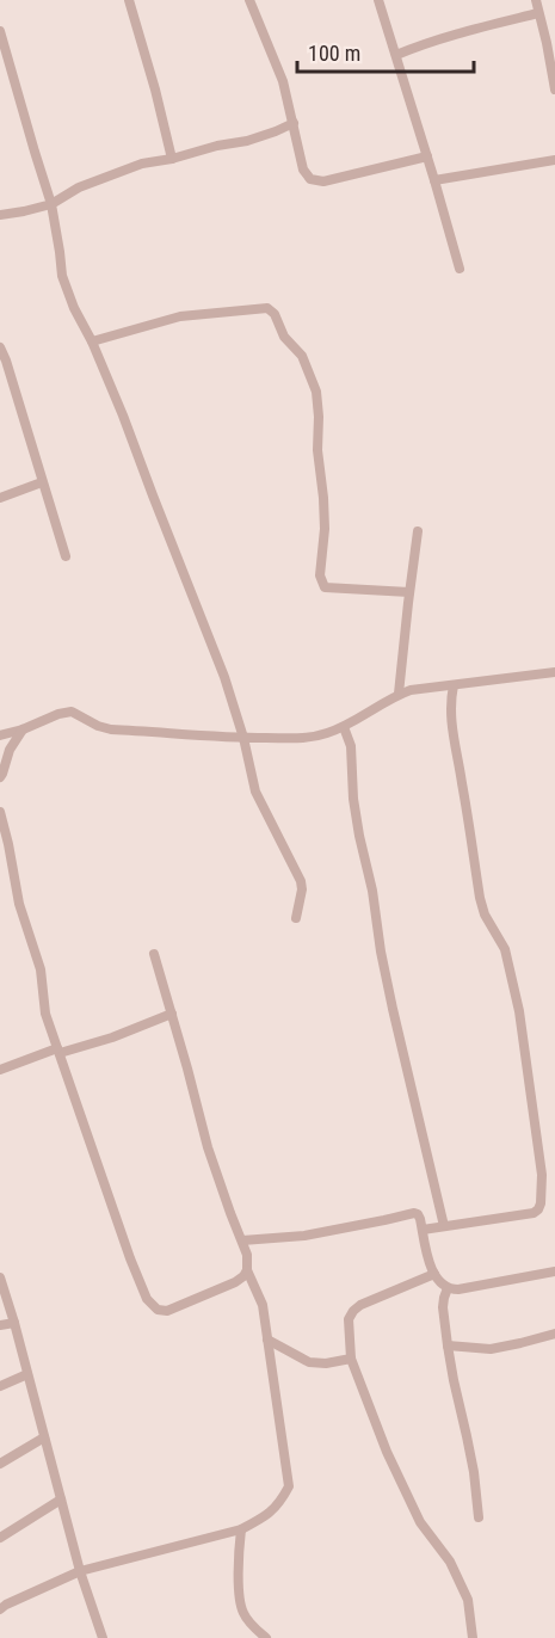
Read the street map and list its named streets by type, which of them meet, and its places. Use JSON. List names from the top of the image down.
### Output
{
  "scale_bar": "100 m"
}
